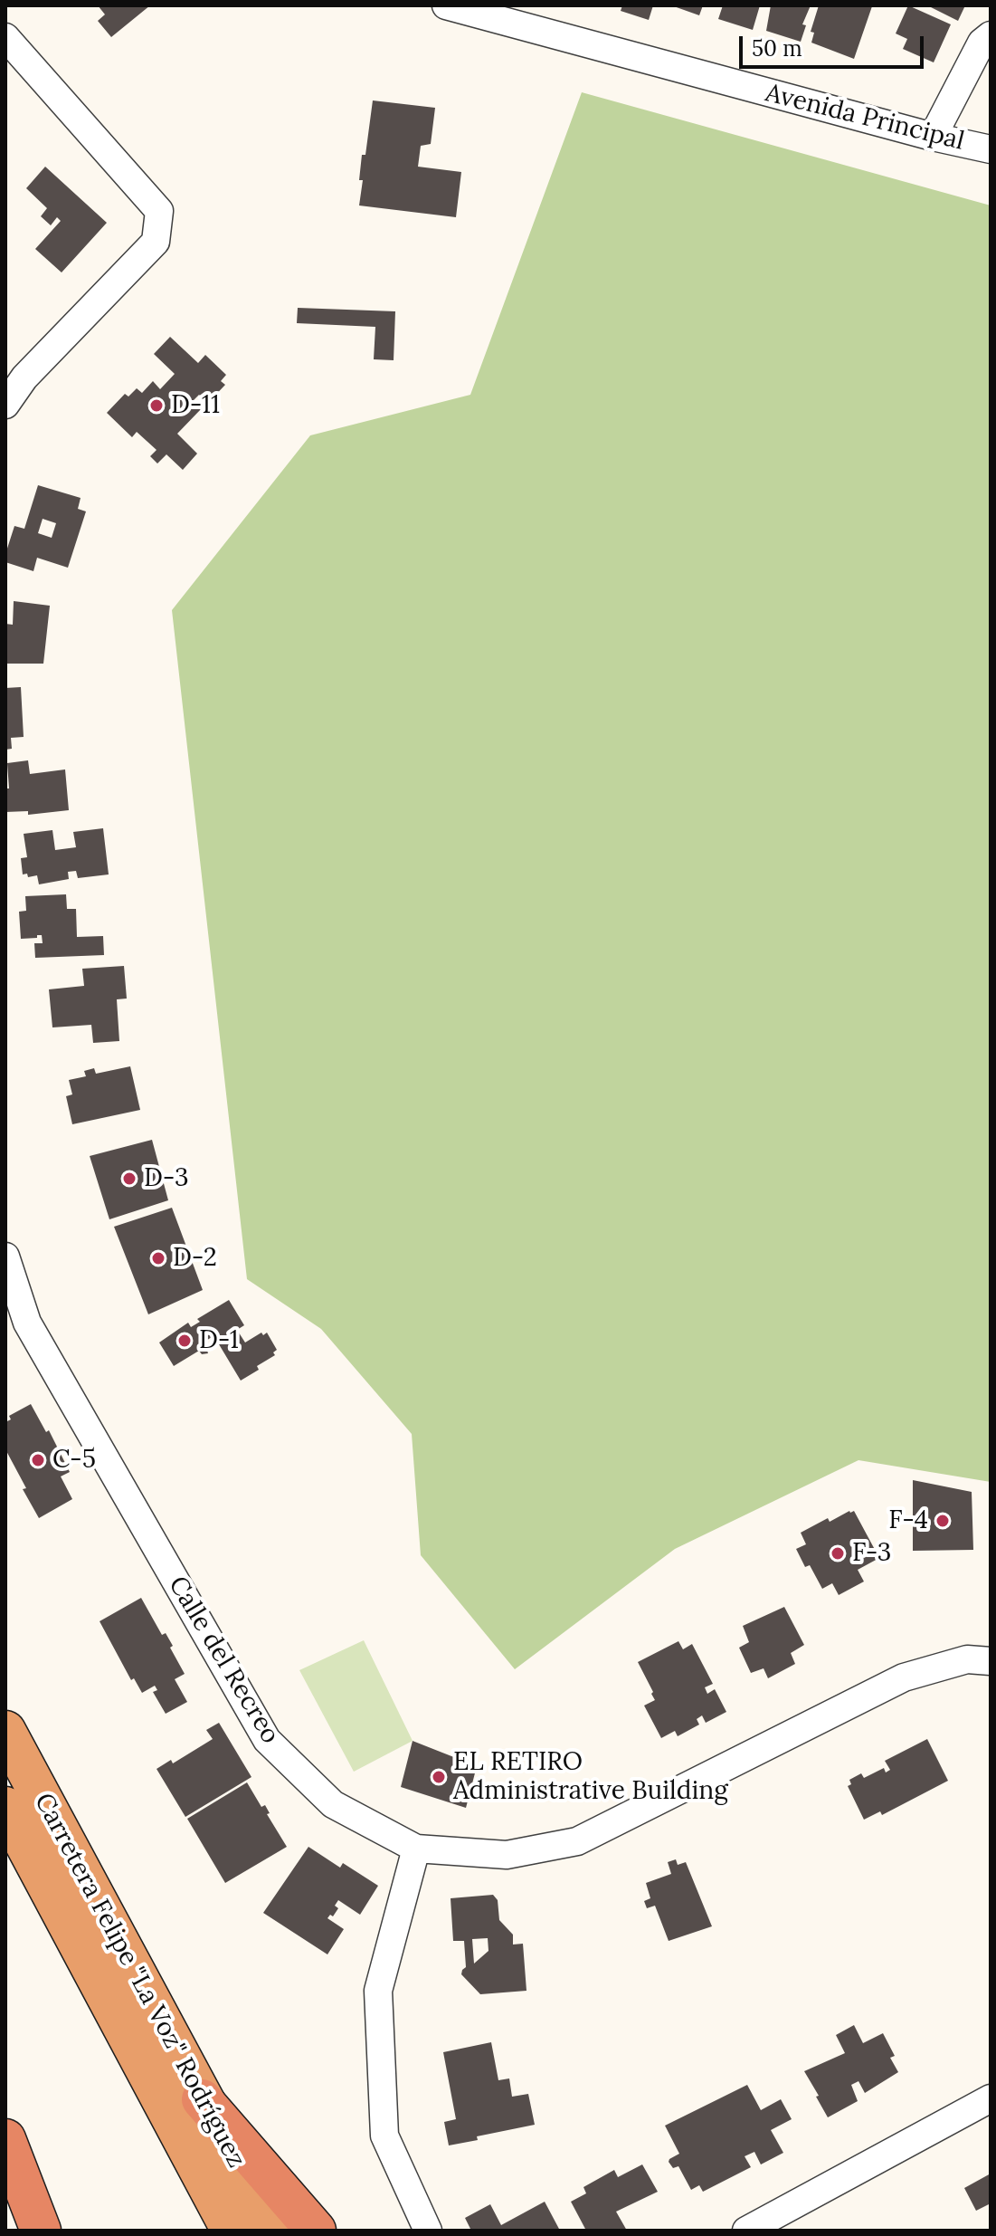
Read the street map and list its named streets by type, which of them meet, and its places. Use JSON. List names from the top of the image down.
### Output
{
  "streets": {
    "highway": ["Carretera Felipe \"La Voz\" Rodríguez"],
    "street": ["Avenida Principal", "Calle del Recreo"]
  },
  "places": [
    "D-11",
    "D-3",
    "D-2",
    "D-1",
    "C-5",
    "F-4",
    "F-3",
    "EL RETIRO Administrative Building"
  ],
  "scale_bar": "50 m"
}
